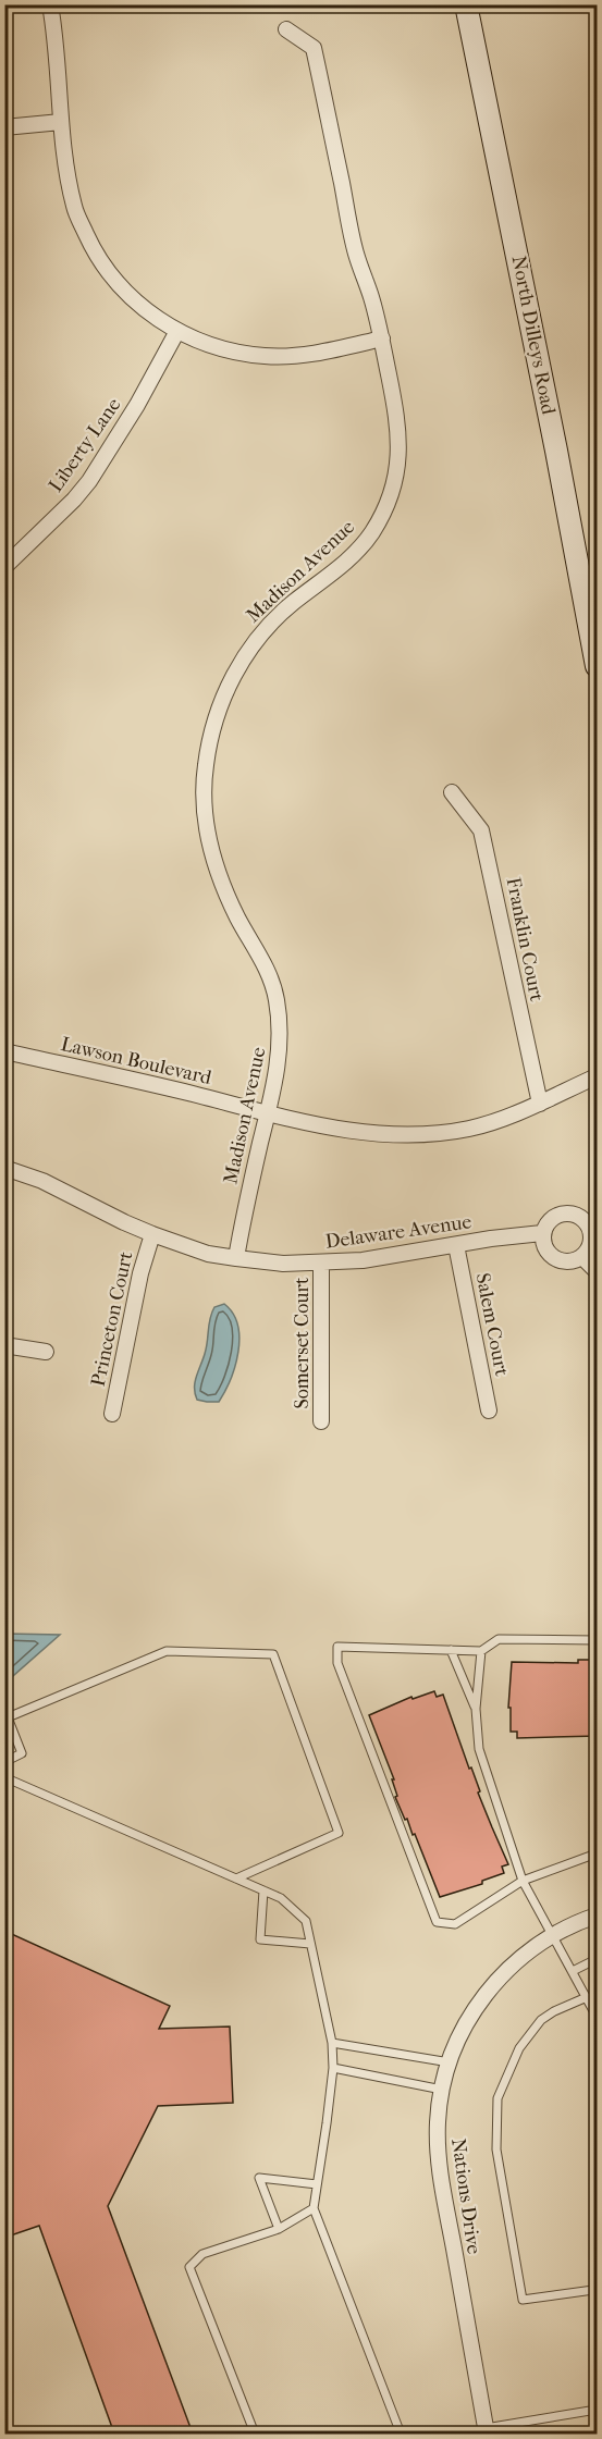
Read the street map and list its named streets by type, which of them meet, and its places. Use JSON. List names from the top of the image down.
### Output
{
  "streets": {
    "street": [
      "North Dilleys Road",
      "Liberty Lane",
      "Madison Avenue",
      "Franklin Court",
      "Lawson Boulevard",
      "Delaware Avenue",
      "Princeton Court",
      "Salem Court",
      "Somerset Court",
      "Nations Drive"
    ]
  },
  "crossings": [
    ["Madison Avenue", "Lawson Boulevard"],
    ["Madison Avenue", "Delaware Avenue"],
    ["Franklin Court", "Lawson Boulevard"],
    ["Delaware Avenue", "Princeton Court"],
    ["Delaware Avenue", "Salem Court"],
    ["Delaware Avenue", "Somerset Court"]
  ]
}
